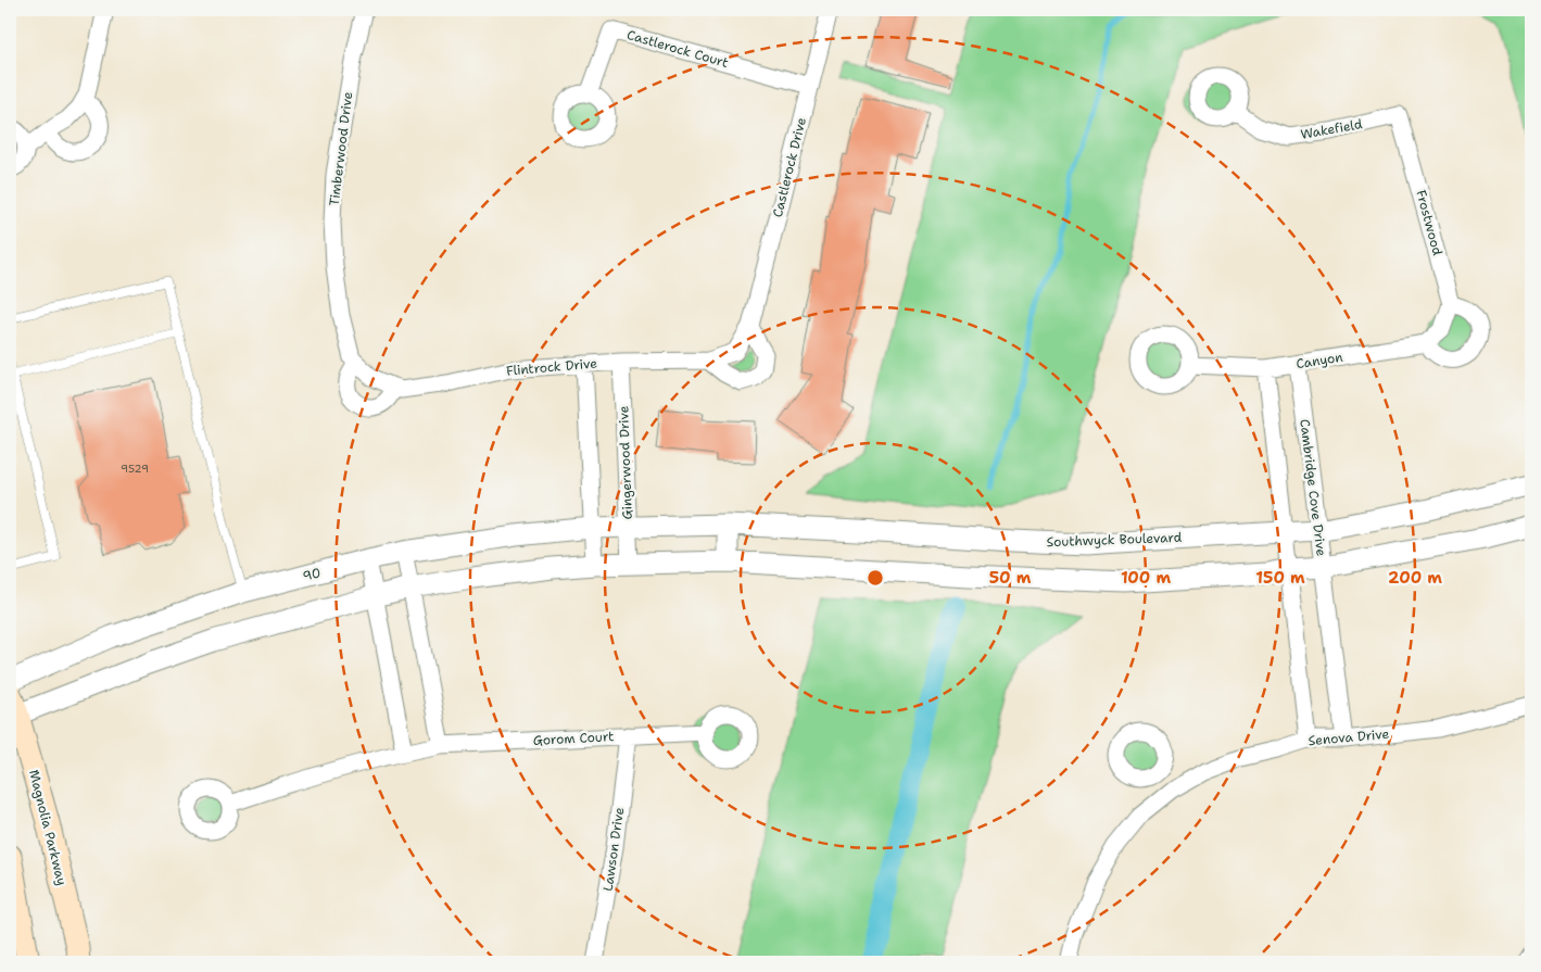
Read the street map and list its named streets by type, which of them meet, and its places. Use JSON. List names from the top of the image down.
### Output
{
  "streets": {
    "main road": ["Magnolia Parkway"],
    "street": [
      "Castlerock Court",
      "Wakefield",
      "Timberwood Drive",
      "Castlerock Drive",
      "Frostwood",
      "Canyon",
      "Flintrock Drive",
      "Gingerwood Drive",
      "Cambridge Cove Drive",
      "Southwyck Boulevard",
      "90",
      "Senova Drive",
      "Gorom Court",
      "Lawson Drive"
    ]
  },
  "crossings": [
    ["Castlerock Court", "Castlerock Drive"],
    ["Wakefield", "Frostwood"],
    ["Timberwood Drive", "Flintrock Drive"],
    ["Castlerock Drive", "Flintrock Drive"],
    ["Canyon", "Cambridge Cove Drive"],
    ["Flintrock Drive", "Gingerwood Drive"],
    ["Gingerwood Drive", "Southwyck Boulevard"],
    ["Gingerwood Drive", "90"],
    ["Cambridge Cove Drive", "Southwyck Boulevard"],
    ["Cambridge Cove Drive", "Senova Drive"],
    ["Southwyck Boulevard", "90"],
    ["Gorom Court", "Lawson Drive"]
  ],
  "house_numbers": ["9529"],
  "rings": [
    "50 m",
    "100 m",
    "150 m",
    "200 m"
  ]
}
